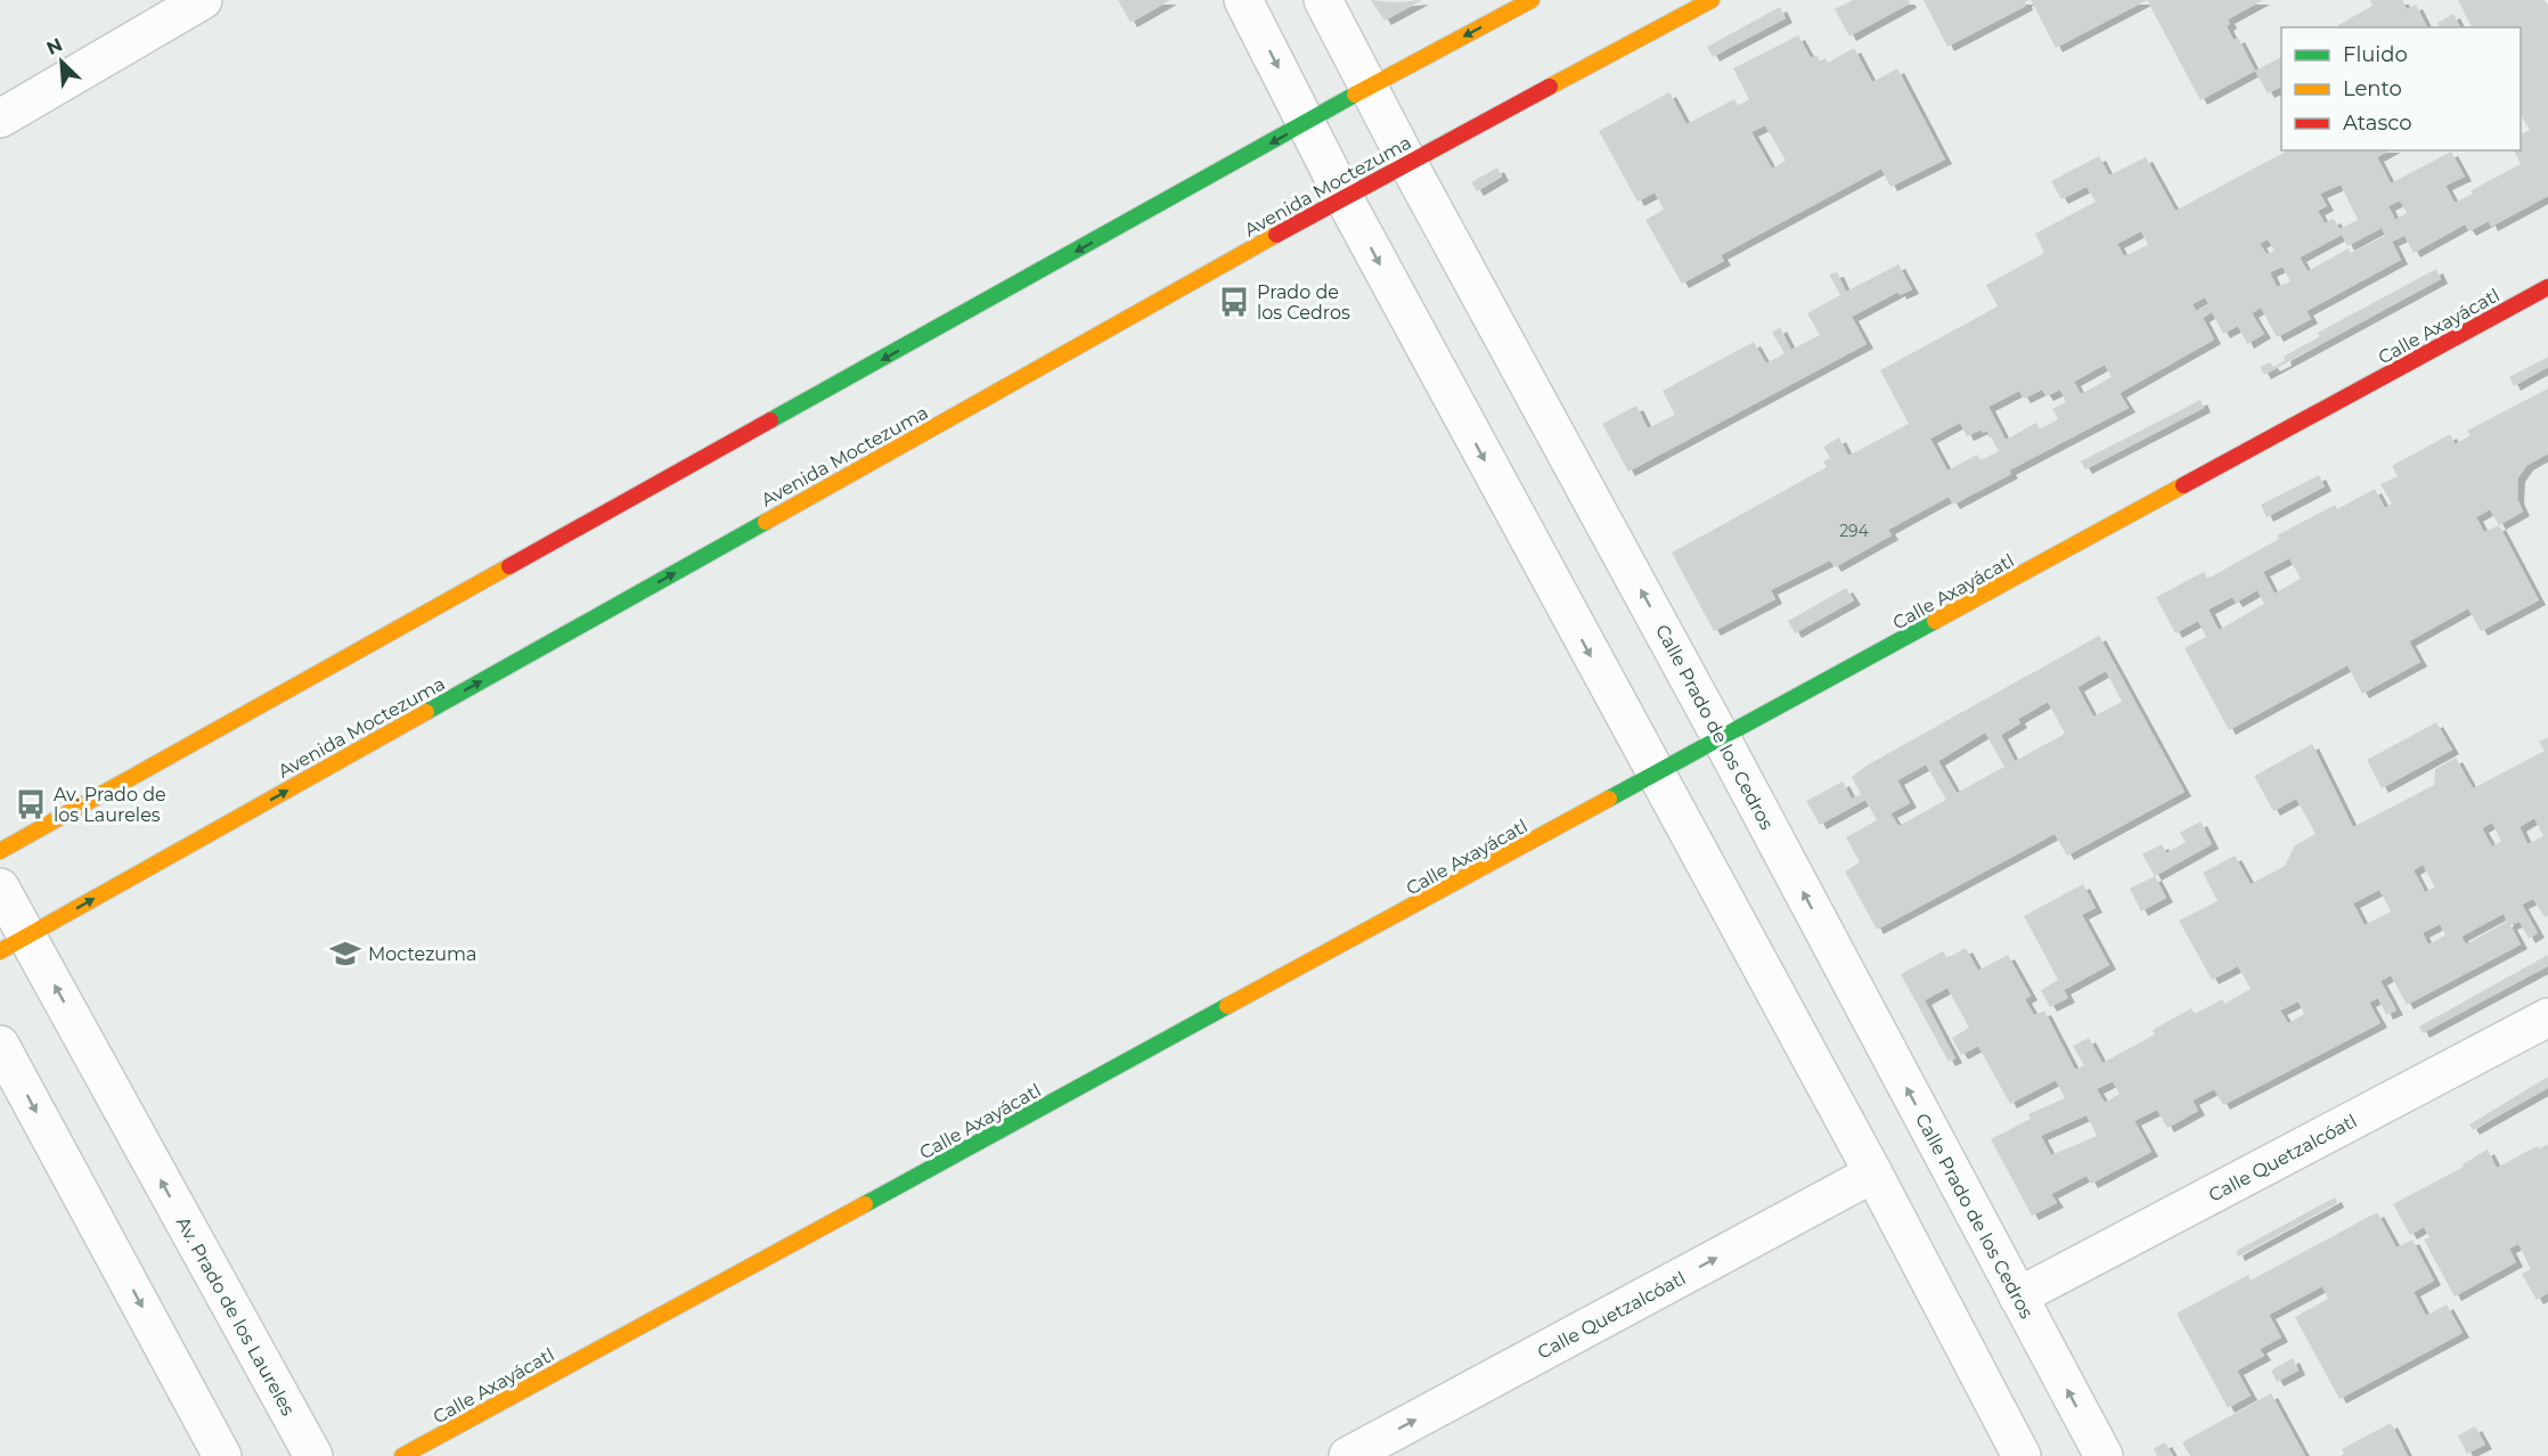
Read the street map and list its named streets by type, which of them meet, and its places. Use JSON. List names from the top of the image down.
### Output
{
  "streets": {
    "street": [
      "Avenida Moctezuma",
      "Calle Axayácatl",
      "Calle Prado de los Cedros",
      "Calle Quetzalcóatl",
      "Av. Prado de los Laureles"
    ]
  },
  "crossings": [
    ["Avenida Moctezuma", "Calle Prado de los Cedros"],
    ["Avenida Moctezuma", "Av. Prado de los Laureles"],
    ["Calle Axayácatl", "Calle Prado de los Cedros"],
    ["Calle Prado de los Cedros", "Calle Quetzalcóatl"]
  ],
  "one_way": ["Calle Quetzalcóatl"],
  "places": {
    "bus stop": ["Prado de los Cedros", "Av. Prado de los Laureles"],
    "school or university": ["Moctezuma"]
  },
  "house_numbers": ["294"],
  "legend": ["Fluido", "Lento", "Atasco"],
  "north": "top left"
}
